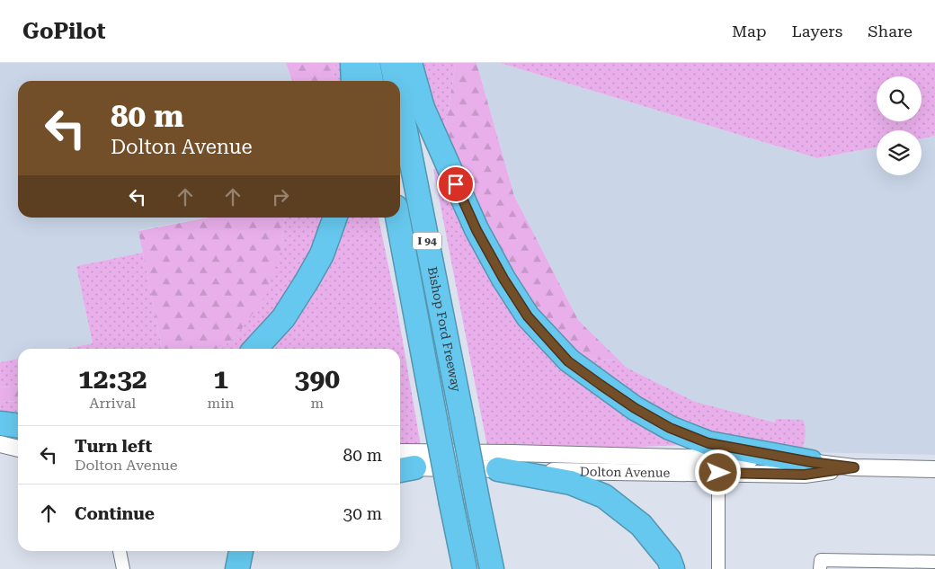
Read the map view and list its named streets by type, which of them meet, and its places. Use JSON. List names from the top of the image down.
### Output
{
  "streets": {
    "highway": ["I 94", "Bishop Ford Freeway"],
    "street": ["Dolton Avenue"]
  },
  "page": {
    "header": "GoPilot",
    "nav": ["Map", "Layers", "Share"],
    "turn": ["80 m", "Dolton Avenue"],
    "eta": [
      "12:32",
      "Arrival",
      "1",
      "min",
      "390",
      "m"
    ],
    "list": [
      {
        "name": "Turn left",
        "note": "Dolton Avenue",
        "value": "80 m"
      },
      {
        "name": "Continue",
        "value": "30 m"
      }
    ]
  }
}
